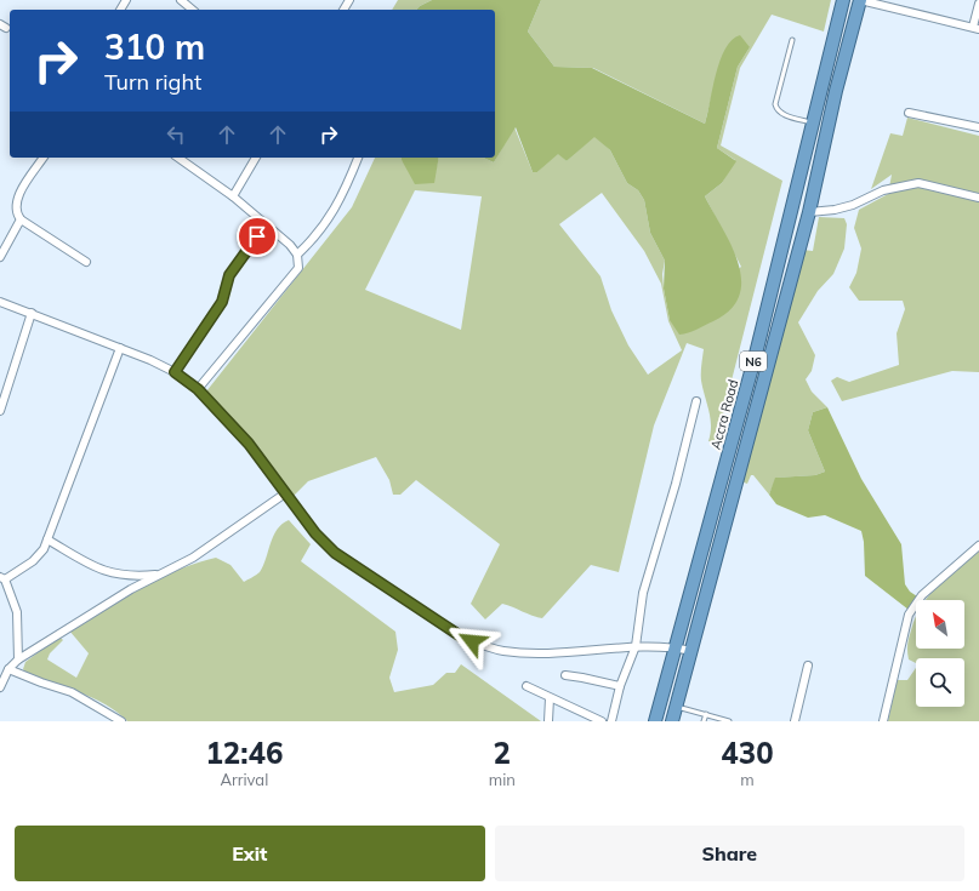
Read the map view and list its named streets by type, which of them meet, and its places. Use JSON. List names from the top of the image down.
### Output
{
  "streets": {
    "highway": ["N6", "Accra Road"]
  },
  "north": "top left",
  "page": {
    "turn": ["310 m", "Turn right"],
    "eta": [
      "12:46",
      "Arrival",
      "2",
      "min",
      "430",
      "m"
    ],
    "buttons": ["Exit", "Share"]
  }
}
